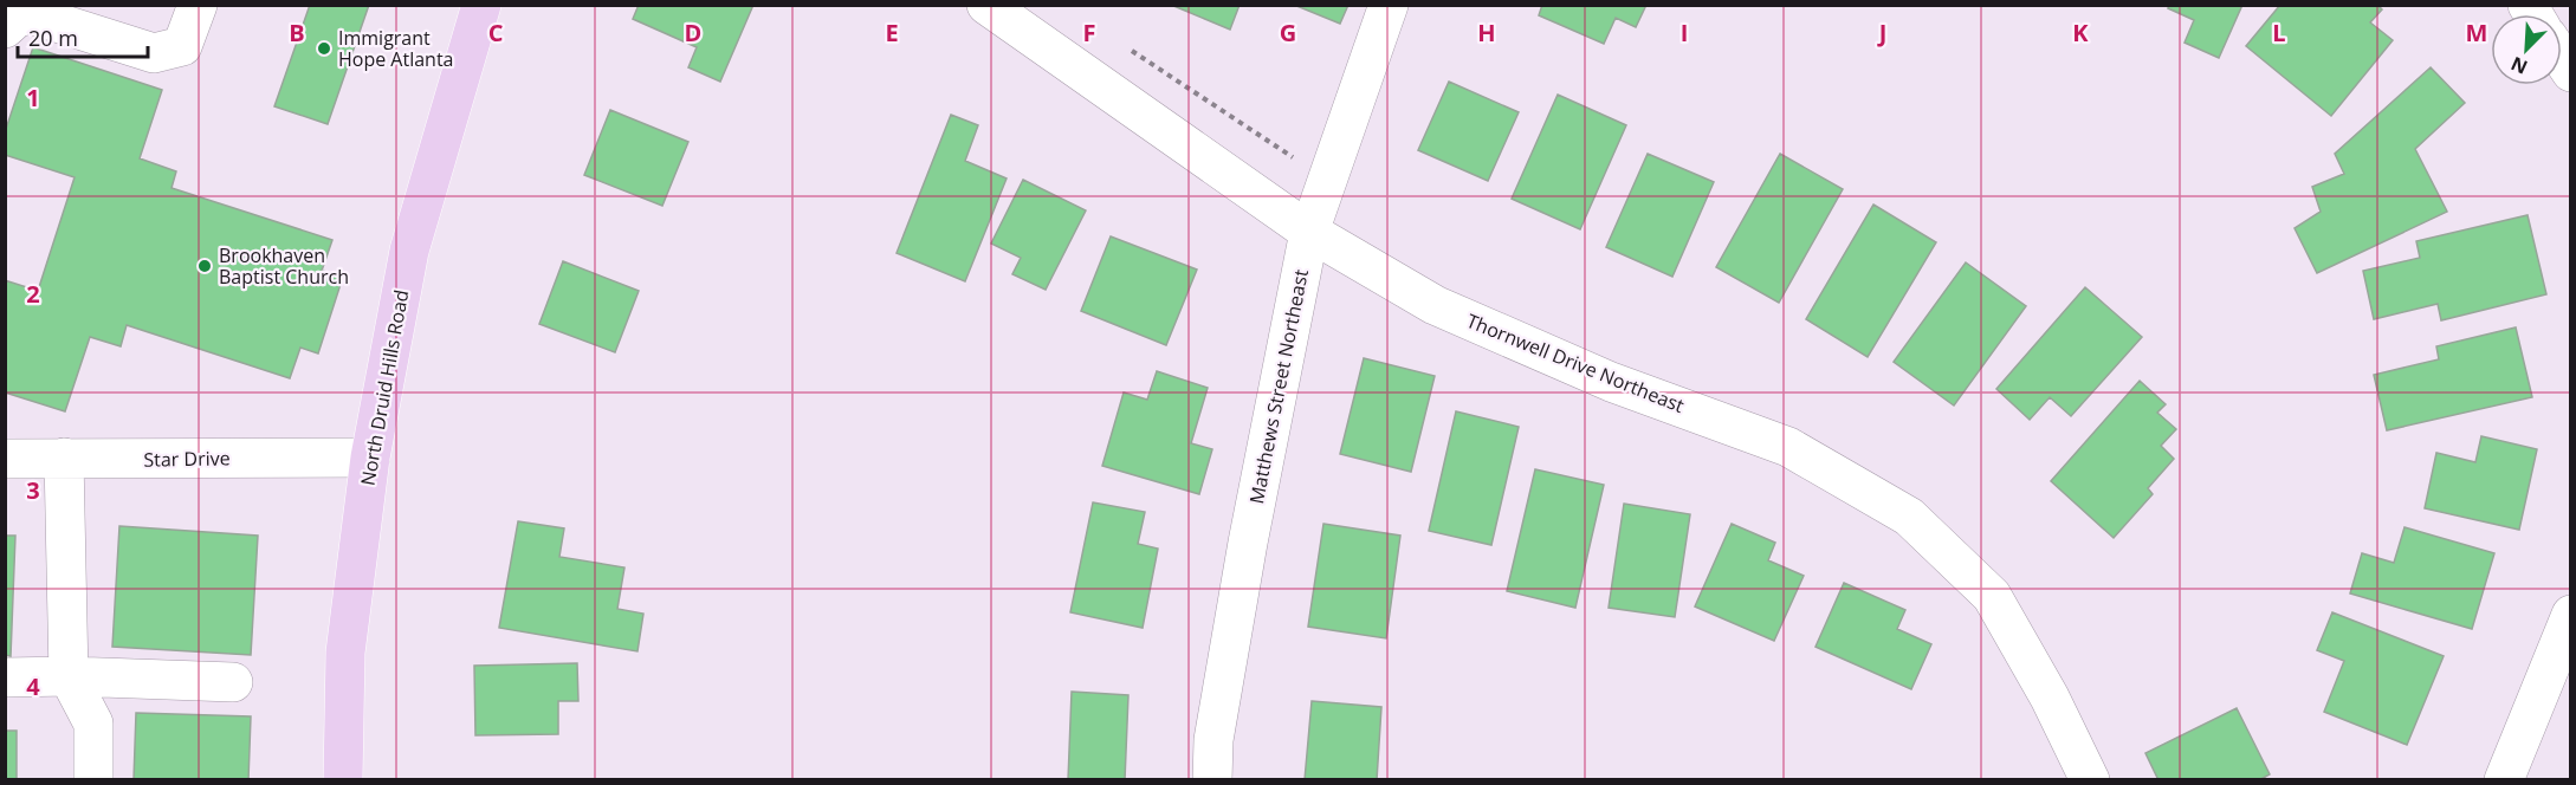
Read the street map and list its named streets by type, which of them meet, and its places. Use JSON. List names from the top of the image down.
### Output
{
  "streets": {
    "main road": ["North Druid Hills Road"],
    "street": ["Thornwell Drive Northeast", "Matthews Street Northeast", "Star Drive"]
  },
  "crossings": [
    ["Thornwell Drive Northeast", "Matthews Street Northeast"],
    ["North Druid Hills Road", "Star Drive"]
  ],
  "places": ["Immigrant Hope Atlanta", "Brookhaven Baptist Church"],
  "scale_bar": "20 m",
  "north": "bottom left",
  "grid": {
    "columns": [
      "B",
      "C",
      "D",
      "E",
      "F",
      "G",
      "H",
      "I",
      "J",
      "K",
      "L",
      "M"
    ],
    "rows": [
      "1",
      "2",
      "3",
      "4"
    ]
  }
}
